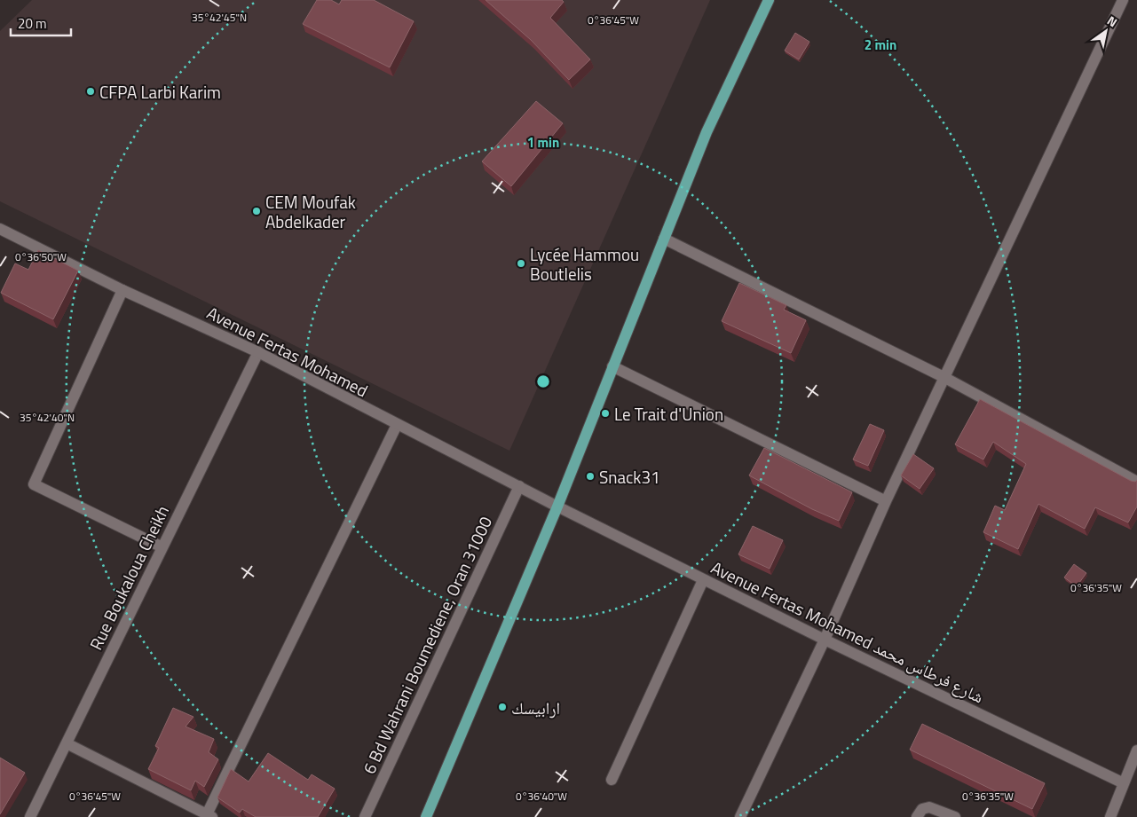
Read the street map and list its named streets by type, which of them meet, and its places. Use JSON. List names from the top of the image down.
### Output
{
  "streets": {
    "street": [
      "Avenue Fertas Mohamed",
      "Rue Boukaloua Cheikh",
      "Avenue Fertas Mohamed شارع فرطاس محمد",
      "6 Bd Wahrani Boumediene, Oran 31000"
    ]
  },
  "crossings": [
    ["Avenue Fertas Mohamed", "Rue Boukaloua Cheikh"],
    ["Avenue Fertas Mohamed", "Avenue Fertas Mohamed شارع فرطاس محمد"],
    ["Avenue Fertas Mohamed", "6 Bd Wahrani Boumediene, Oran 31000"]
  ],
  "places": [
    "CFPA Larbi Karim",
    "CEM Moufak Abdelkader",
    "Lycée Hammou Boutlelis",
    "Le Trait d'Union",
    "Snack31",
    "ارابيسك"
  ],
  "scale_bar": "20 m",
  "north": "top right",
  "coordinates": [
    "35°42'45\"N",
    "0°36'45\"W",
    "0°36'50\"W",
    "35°42'40\"N",
    "0°36'35\"W",
    "0°36'40\"W"
  ],
  "rings": ["2 min", "1 min"]
}
